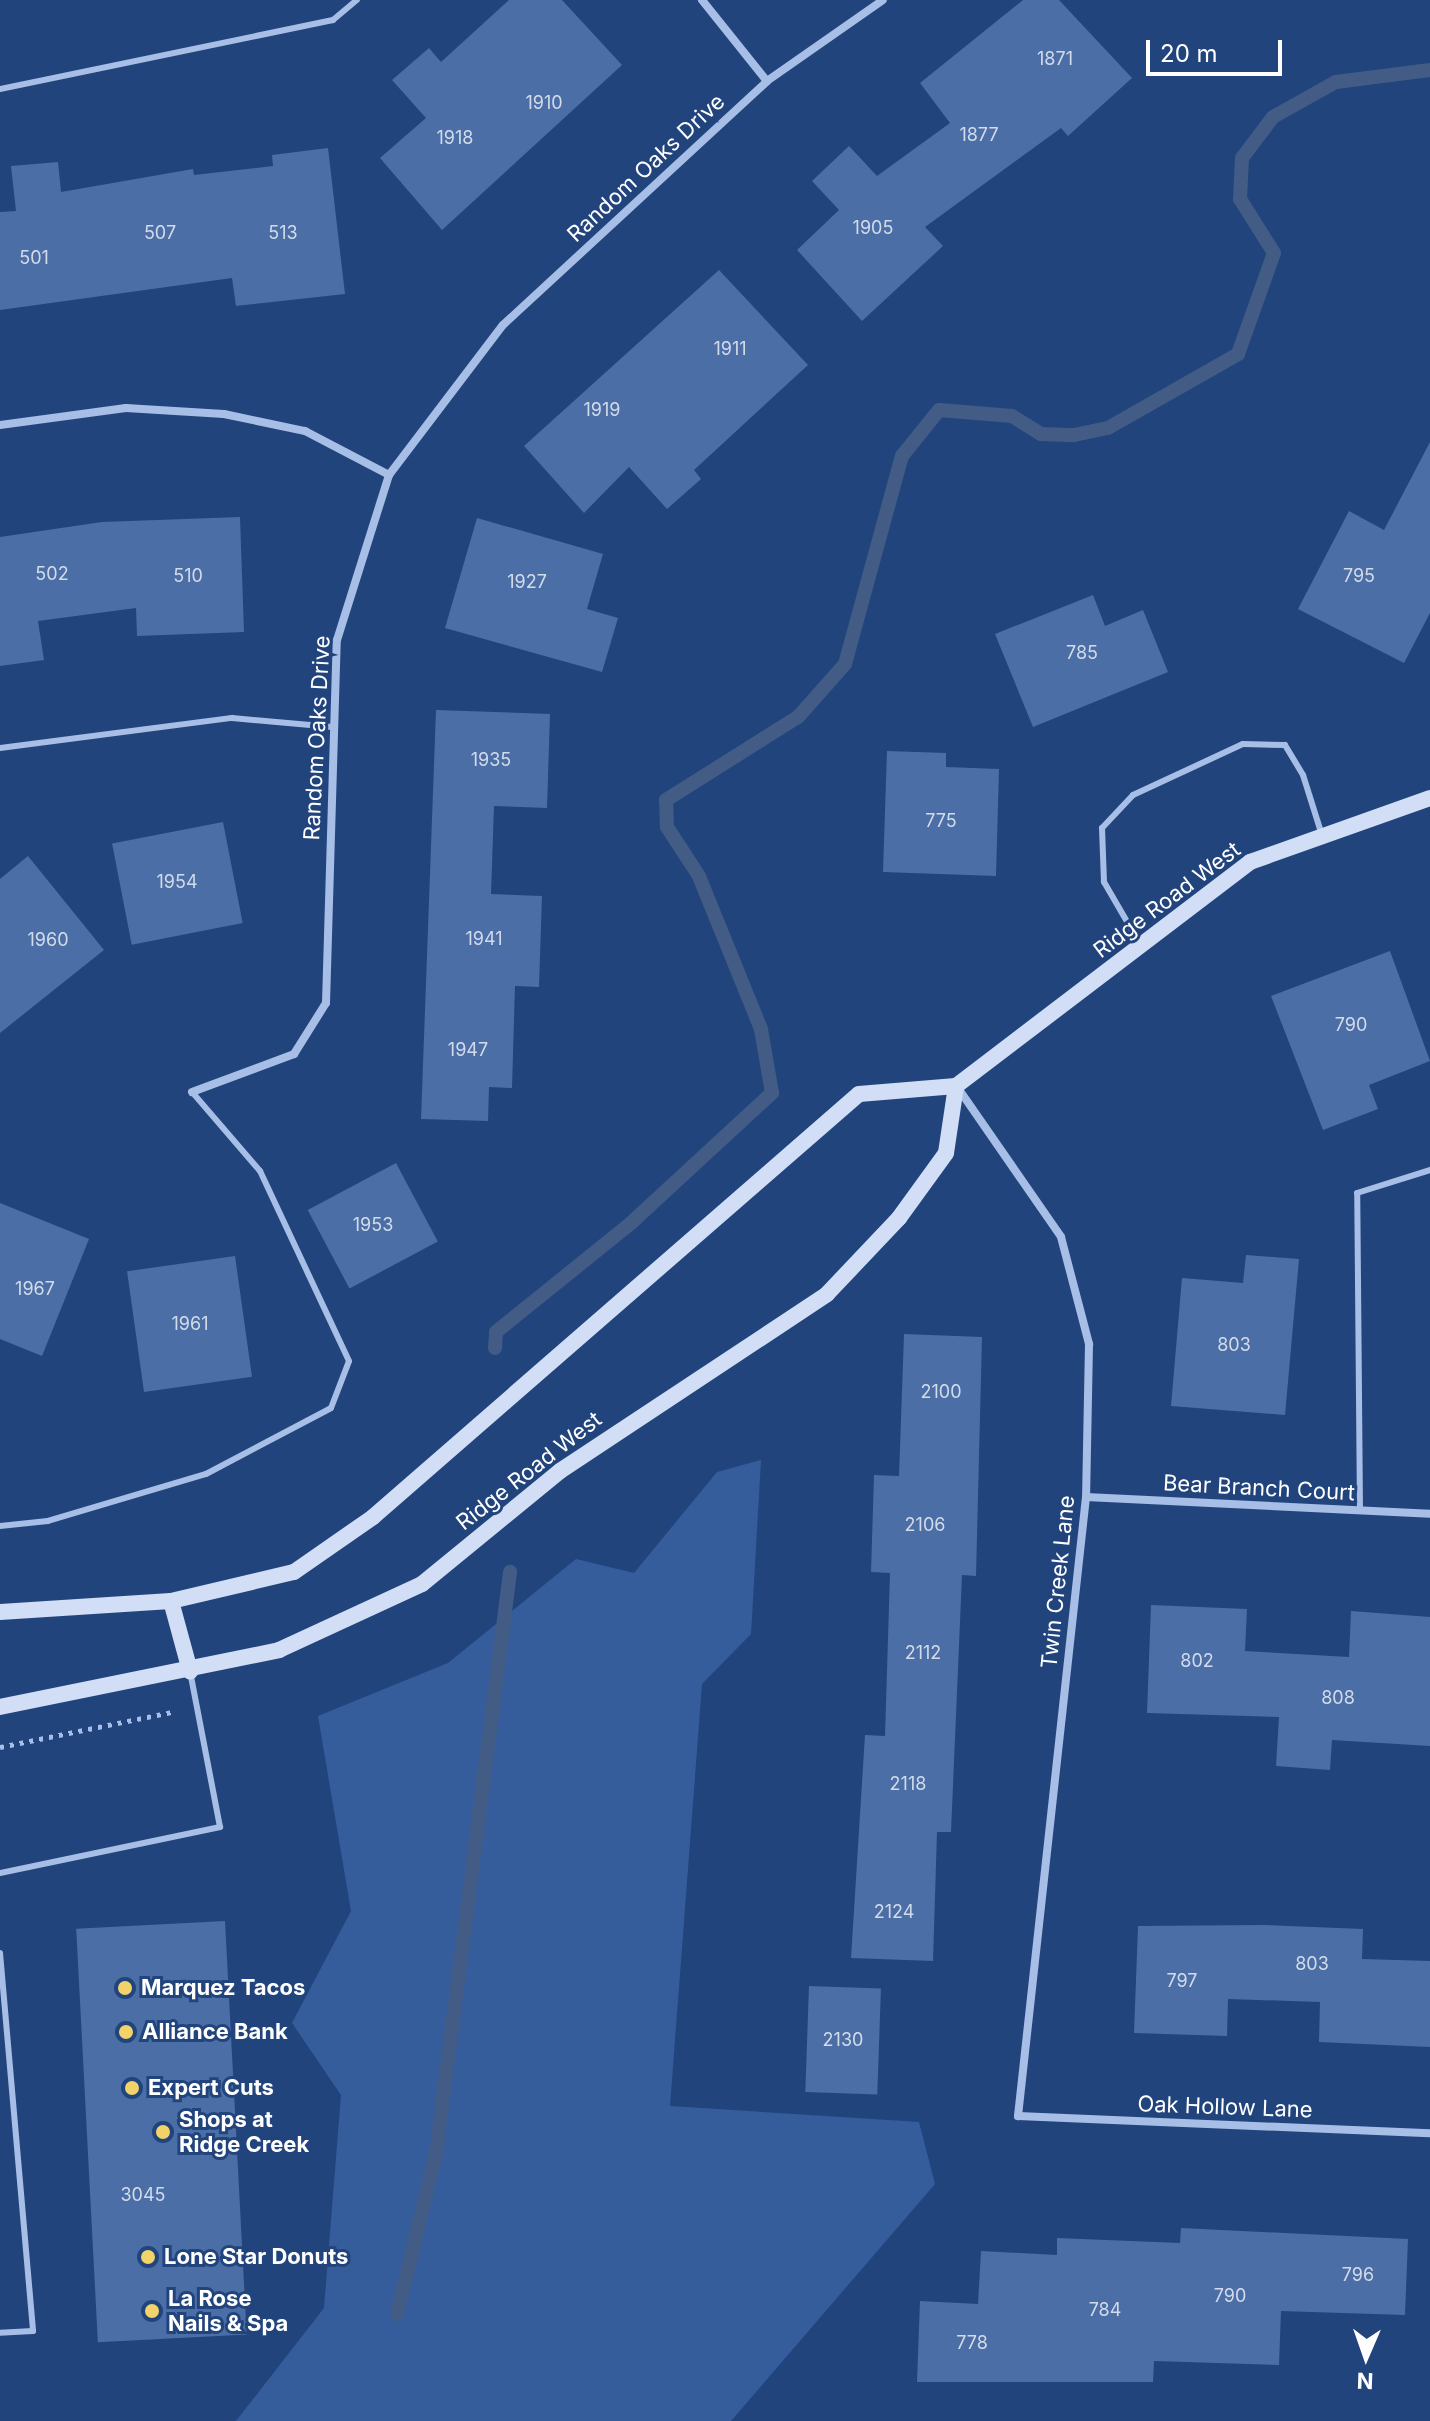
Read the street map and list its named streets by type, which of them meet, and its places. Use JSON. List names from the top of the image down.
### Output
{
  "streets": {
    "street": [
      "Random Oaks Drive",
      "Ridge Road West",
      "Bear Branch Court",
      "Twin Creek Lane",
      "Oak Hollow Lane"
    ]
  },
  "crossings": [
    ["Ridge Road West", "Twin Creek Lane"],
    ["Bear Branch Court", "Twin Creek Lane"],
    ["Twin Creek Lane", "Oak Hollow Lane"]
  ],
  "places": [
    "Marquez Tacos",
    "Alliance Bank",
    "Expert Cuts",
    "Shops at Ridge Creek",
    "Lone Star Donuts",
    "La Rose Nails & Spa"
  ],
  "house_numbers": [
    "1871",
    "1910",
    "1877",
    "1918",
    "1905",
    "507",
    "513",
    "501",
    "1911",
    "1919",
    "502",
    "510",
    "795",
    "1927",
    "785",
    "1935",
    "775",
    "1954",
    "1941",
    "1960",
    "790",
    "1947",
    "1953",
    "1967",
    "1961",
    "803",
    "2100",
    "2106",
    "2112",
    "802",
    "808",
    "2118",
    "2124",
    "803",
    "797",
    "2130",
    "3045",
    "796",
    "790",
    "784",
    "778"
  ],
  "scale_bar": "20 m",
  "north": "bottom"
}
